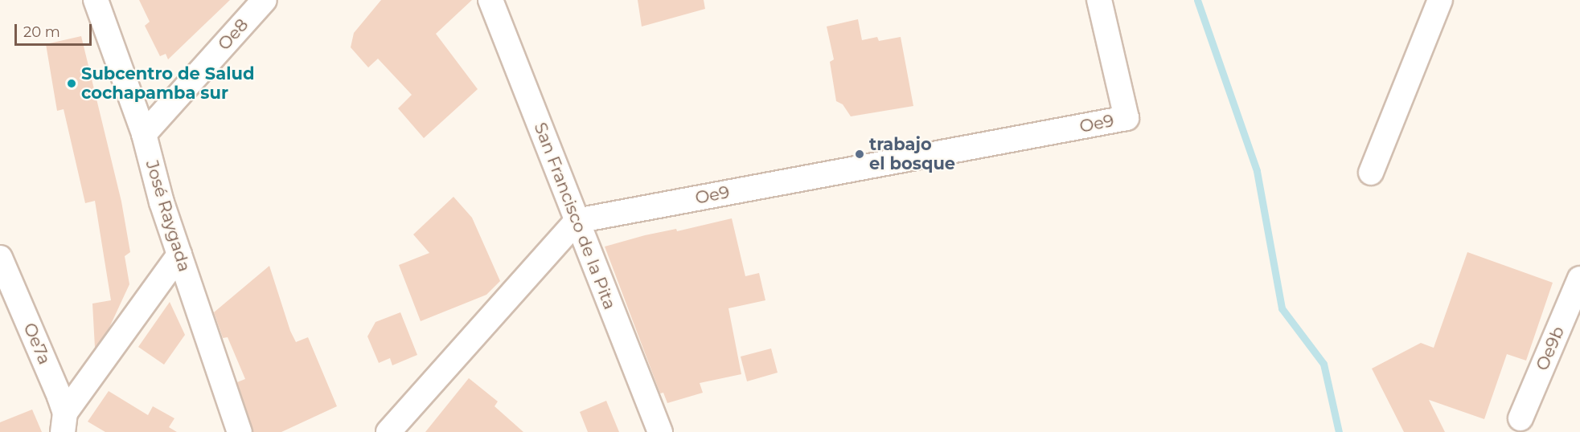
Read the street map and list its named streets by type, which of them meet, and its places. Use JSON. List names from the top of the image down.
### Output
{
  "streets": {
    "street": [
      "Oe8",
      "Oe9",
      "José Raygada",
      "San Francisco de la Pita",
      "Oe7a",
      "Oe9b"
    ]
  },
  "crossings": [
    ["Oe8", "José Raygada"],
    ["Oe9", "San Francisco de la Pita"]
  ],
  "places": ["Subcentro de Salud cochapamba sur", "trabajo el bosque"],
  "scale_bar": "20 m"
}
